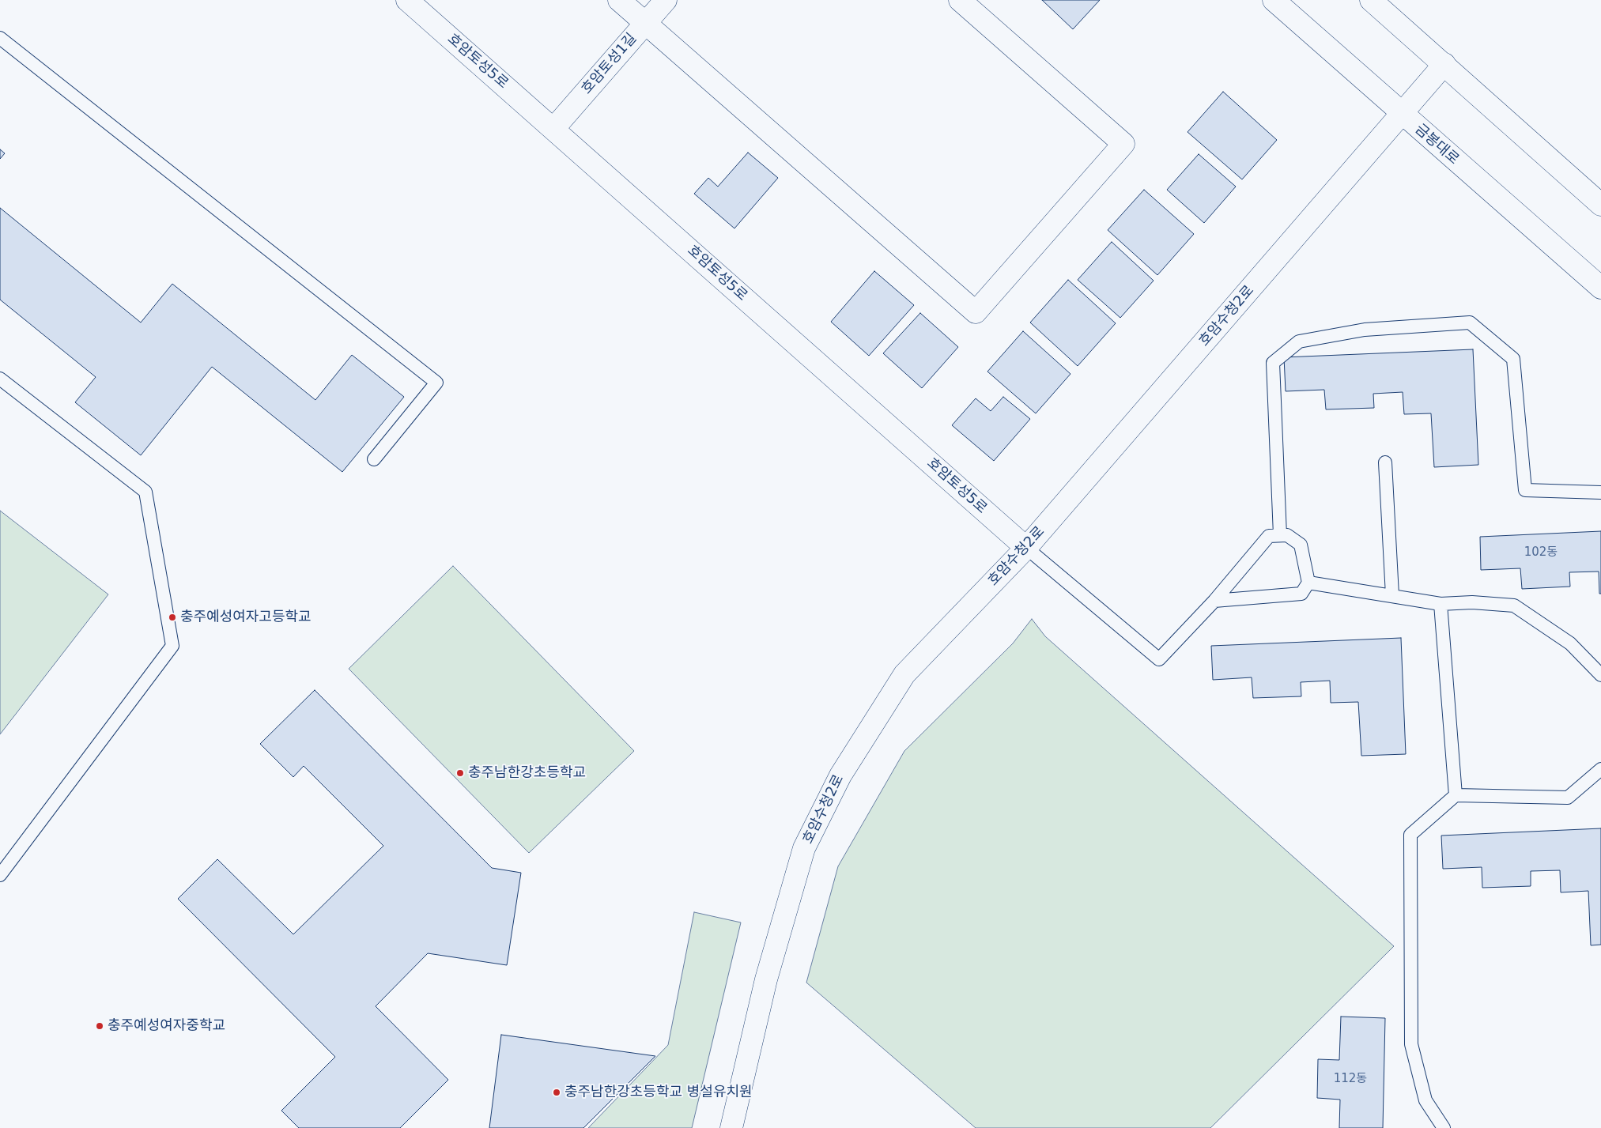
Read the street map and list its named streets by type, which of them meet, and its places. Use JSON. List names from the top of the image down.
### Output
{
  "streets": {
    "street": [
      "호암토성5로",
      "호암토성1길",
      "금봉대로",
      "호암수청2로"
    ]
  },
  "crossings": [
    ["호암토성5로", "호암토성1길"],
    ["호암토성5로", "호암수청2로"],
    ["금봉대로", "호암수청2로"]
  ],
  "places": [
    "충주예성여자고등학교",
    "충주남한강초등학교",
    "충주예성여자중학교",
    "충주남한강초등학교 병설유치원"
  ],
  "house_numbers": ["102동", "112동"]
}
